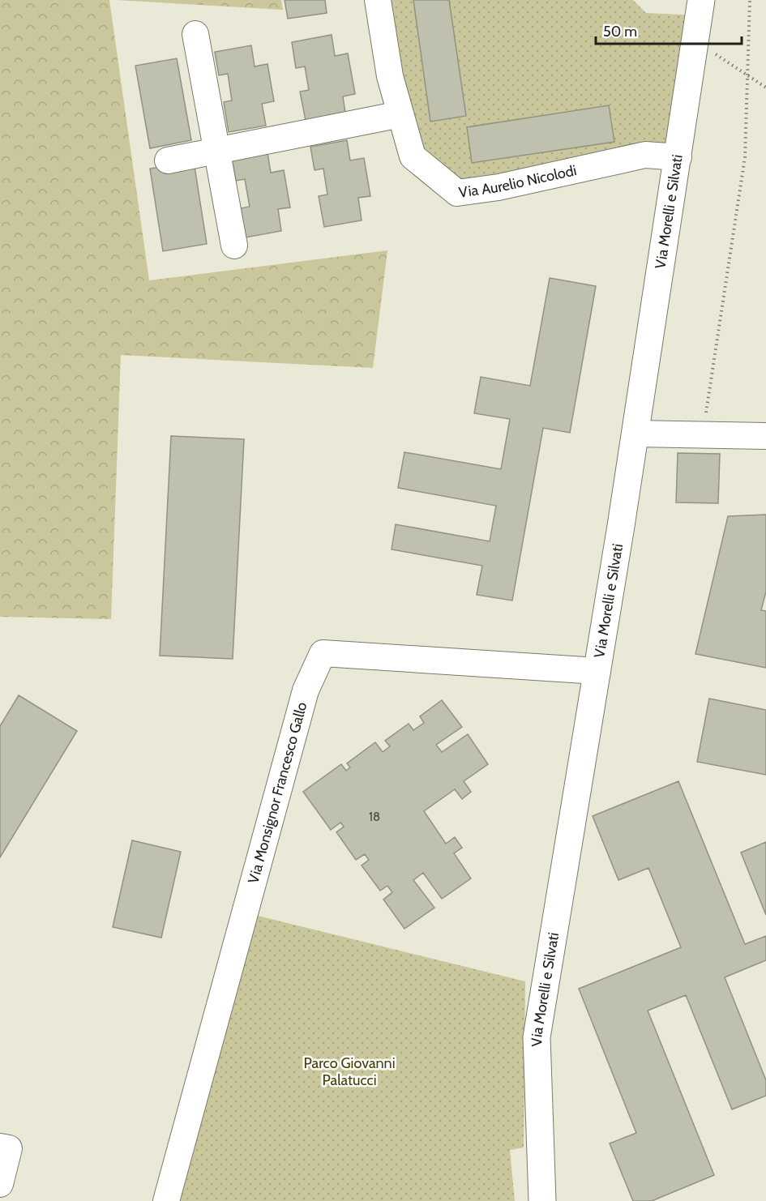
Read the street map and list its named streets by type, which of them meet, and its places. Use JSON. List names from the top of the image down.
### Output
{
  "streets": {
    "main road": ["Via Morelli e Silvati"],
    "street": ["Via Aurelio Nicolodi", "Via Monsignor Francesco Gallo"]
  },
  "crossings": [
    ["Via Aurelio Nicolodi", "Via Morelli e Silvati"],
    ["Via Morelli e Silvati", "Via Monsignor Francesco Gallo"]
  ],
  "parks": ["Parco Giovanni Palatucci"],
  "house_numbers": ["18"],
  "scale_bar": "50 m"
}
